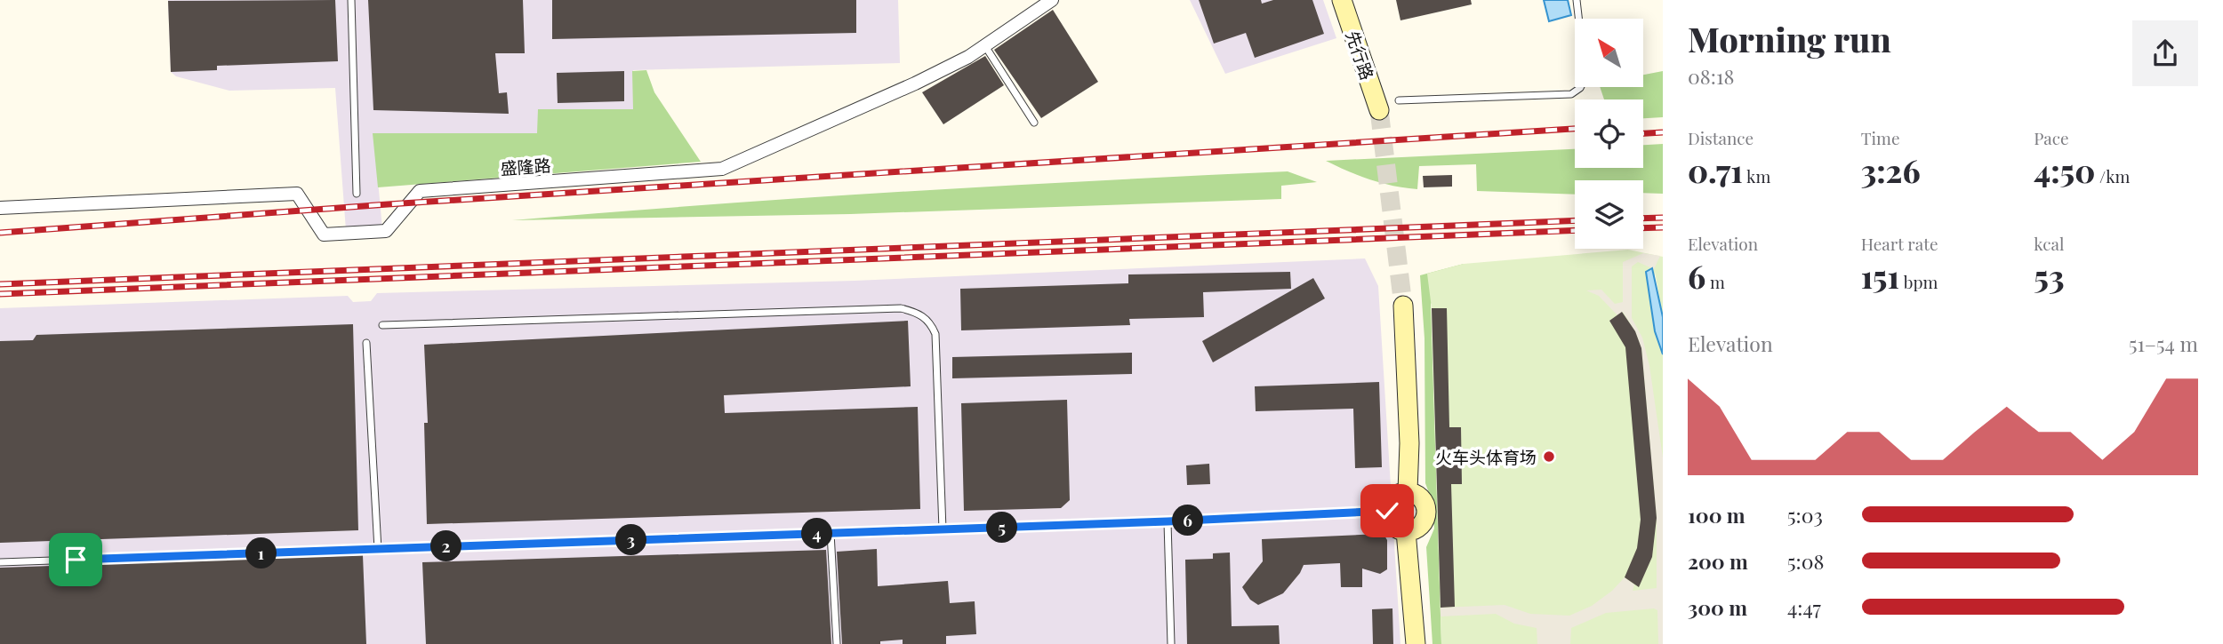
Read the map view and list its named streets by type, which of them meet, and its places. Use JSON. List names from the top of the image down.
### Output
{
  "streets": {
    "street": ["先行路", "盛隆路"]
  },
  "places": ["火车头体育场"],
  "north": "top left",
  "page": {
    "heading": ["Morning run", "08:18"],
    "stats": [
      ["Distance", "0.71 km"],
      ["Time", "3:26"],
      ["Pace", "4:50 /km"],
      ["Elevation", "6 m"],
      ["Heart rate", "151 bpm"],
      ["kcal", "53"]
    ],
    "chart": ["Elevation", "51–54 m"],
    "list": [
      {
        "name": "100 m",
        "note": "5:03"
      },
      {
        "name": "200 m",
        "note": "5:08"
      },
      {
        "name": "300 m",
        "note": "4:47"
      }
    ],
    "pins": [
      "6",
      "5",
      "4",
      "3",
      "2",
      "1"
    ]
  }
}
